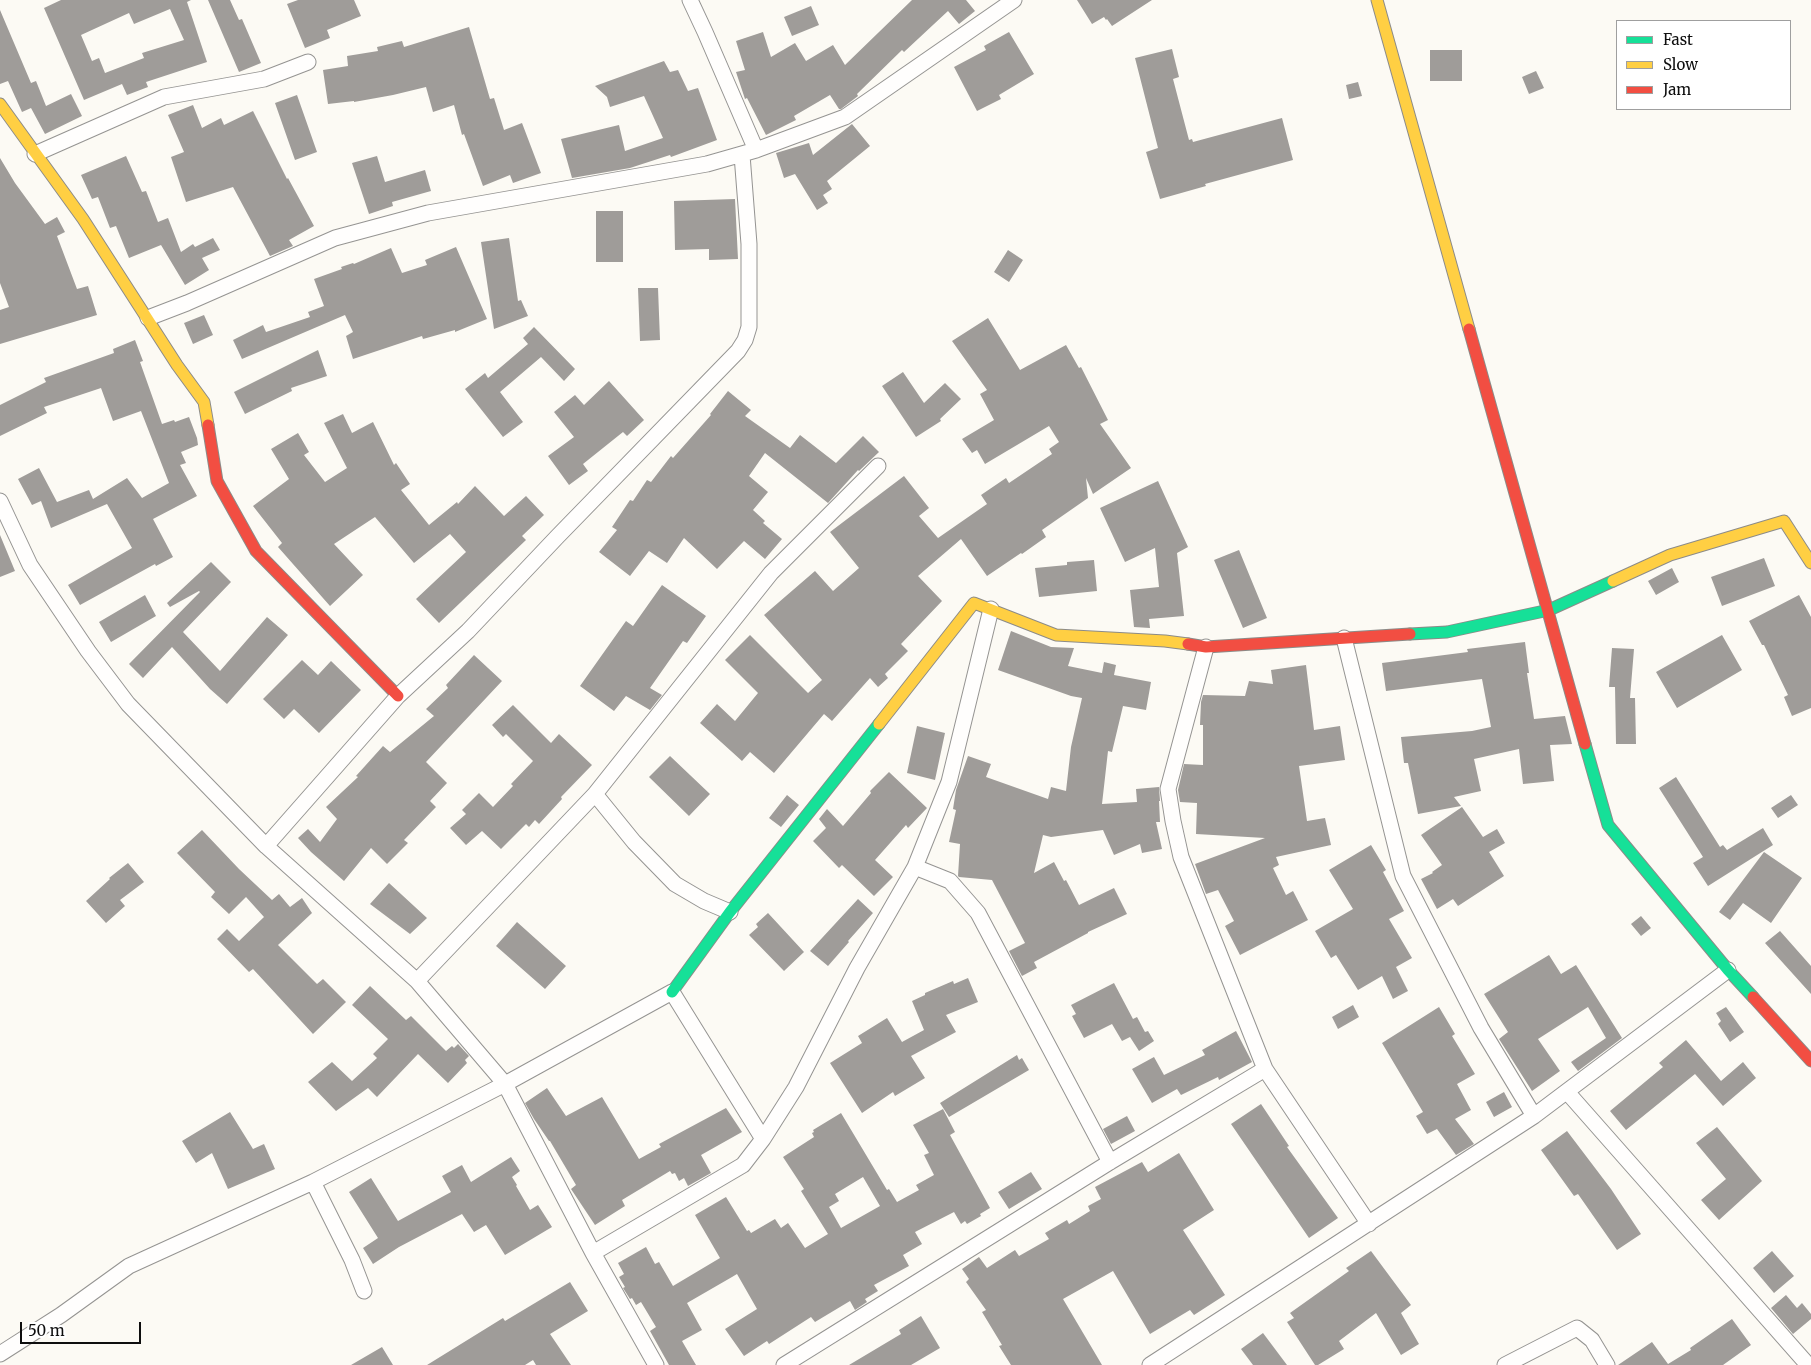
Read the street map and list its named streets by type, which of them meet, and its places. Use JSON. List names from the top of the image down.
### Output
{
  "legend": ["Fast", "Slow", "Jam"],
  "scale_bar": "50 m"
}
